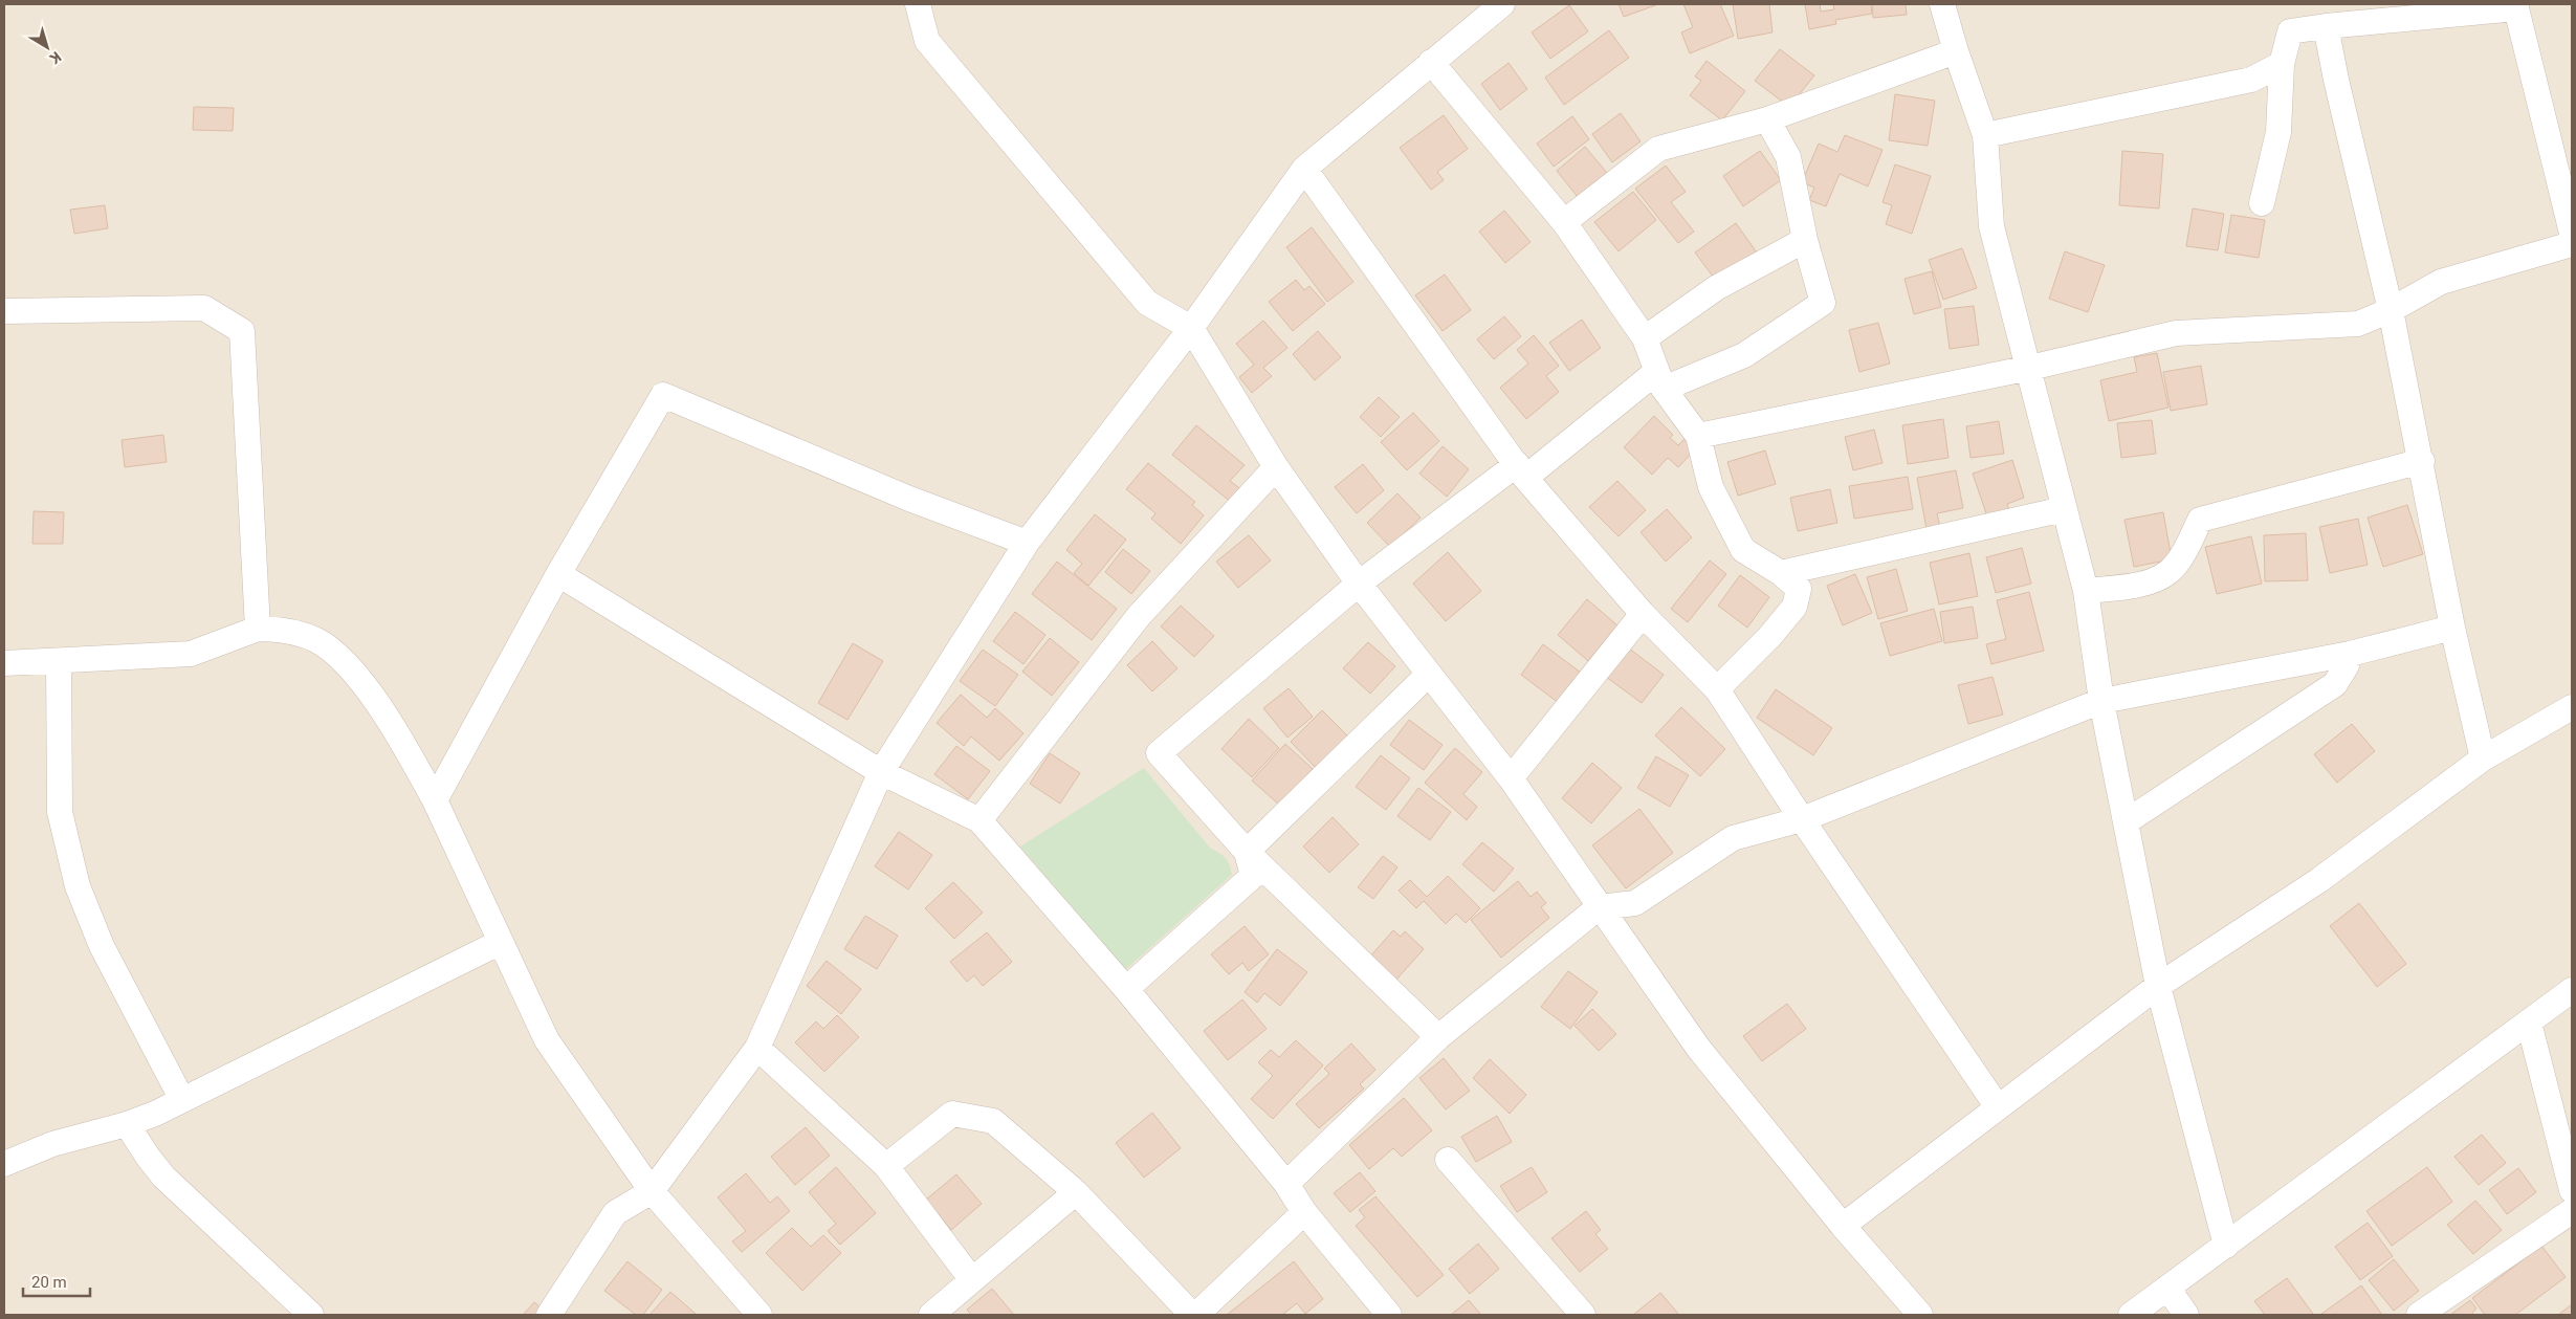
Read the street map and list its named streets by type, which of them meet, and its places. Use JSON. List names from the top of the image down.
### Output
{
  "scale_bar": "20 m",
  "north": "bottom right"
}
